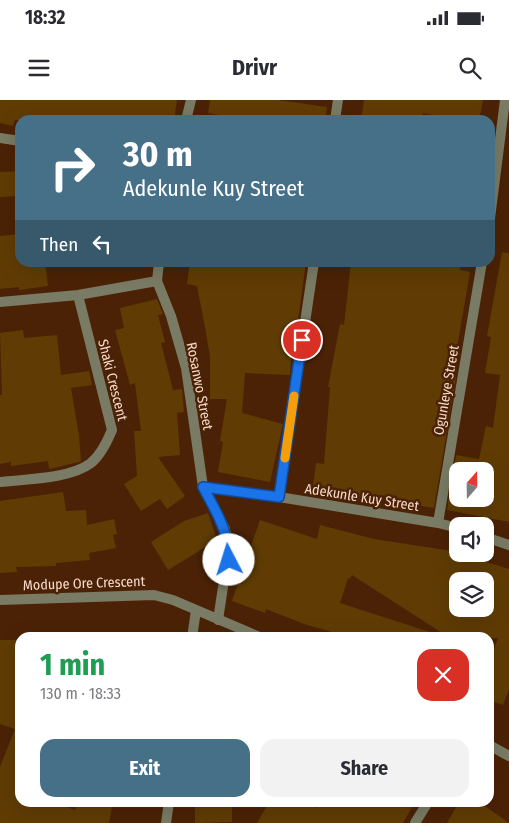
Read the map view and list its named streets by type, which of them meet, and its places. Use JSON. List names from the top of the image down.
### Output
{
  "streets": {
    "street": [
      "Shaki Crescent",
      "Rosanwo Street",
      "Ogunleye Street",
      "Adekunle Kuy Street",
      "Modupe Ore Crescent"
    ]
  },
  "crossings": [
    ["Rosanwo Street", "Adekunle Kuy Street"],
    ["Rosanwo Street", "Modupe Ore Crescent"],
    ["Ogunleye Street", "Adekunle Kuy Street"]
  ],
  "north": "top",
  "page": {
    "status": "18:32",
    "header": "Drivr",
    "turn": ["30 m", "Adekunle Kuy Street"],
    "then": "Then",
    "heading": ["1 min", "130 m · 18:33"],
    "buttons": ["Exit", "Share"]
  }
}
